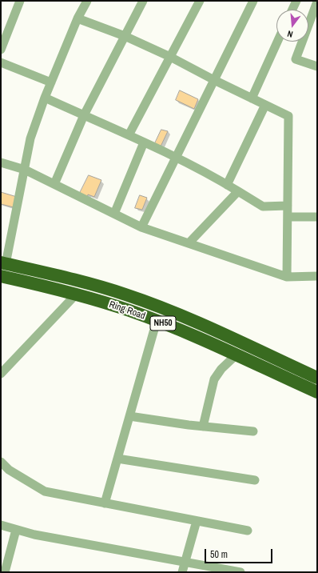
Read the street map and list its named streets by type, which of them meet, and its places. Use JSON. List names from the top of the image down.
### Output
{
  "streets": {
    "highway": ["Ring Road", "NH50"]
  },
  "scale_bar": "50 m",
  "north": "bottom"
}
